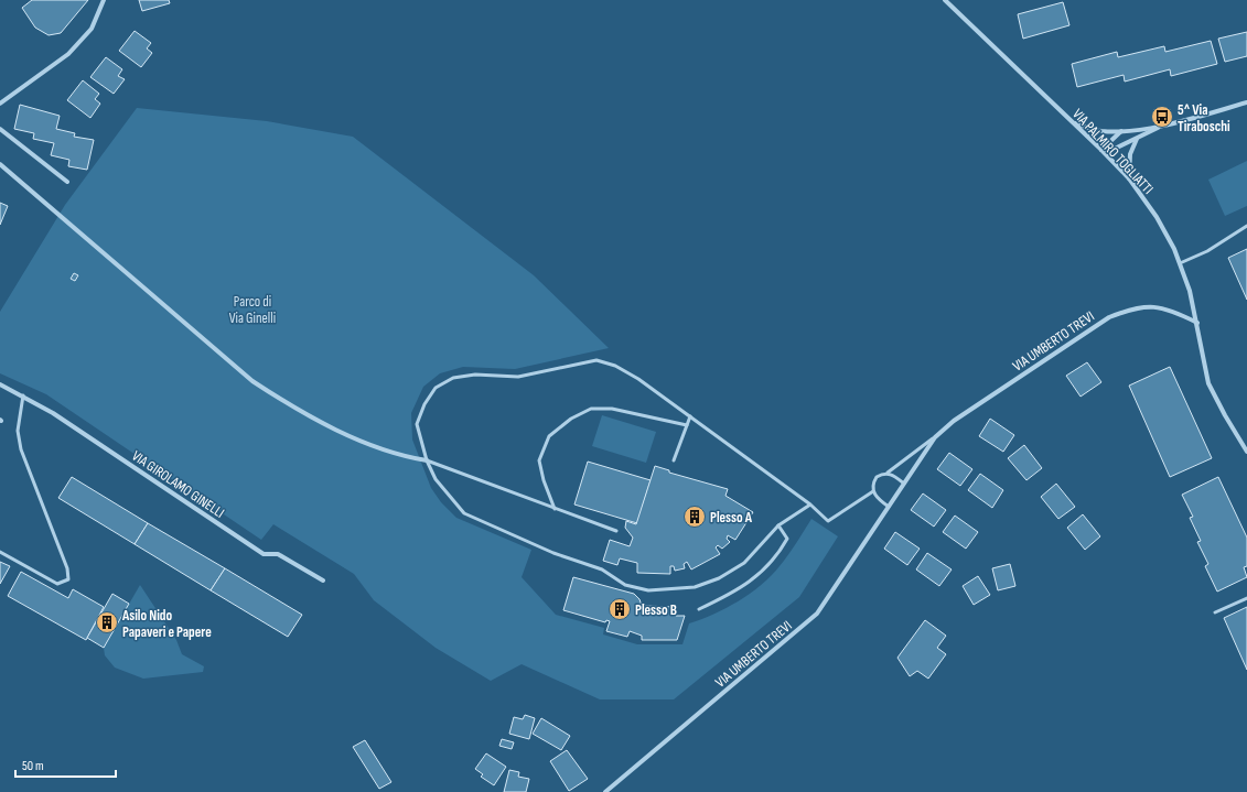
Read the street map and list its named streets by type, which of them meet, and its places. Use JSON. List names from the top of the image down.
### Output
{
  "streets": {
    "street": ["VIA PALMIRO TOGLIATTI", "VIA UMBERTO TREVI", "VIA GIROLAMO GINELLI"]
  },
  "crossings": [
    ["VIA PALMIRO TOGLIATTI", "VIA UMBERTO TREVI"]
  ],
  "parks": ["Parco di Via Ginelli"],
  "places": {
    "bus stop": ["5^ Via Tiraboschi"],
    "building": ["Plesso A", "Plesso B", "Asilo Nido Papaveri e Papere"]
  },
  "scale_bar": "50 m"
}
